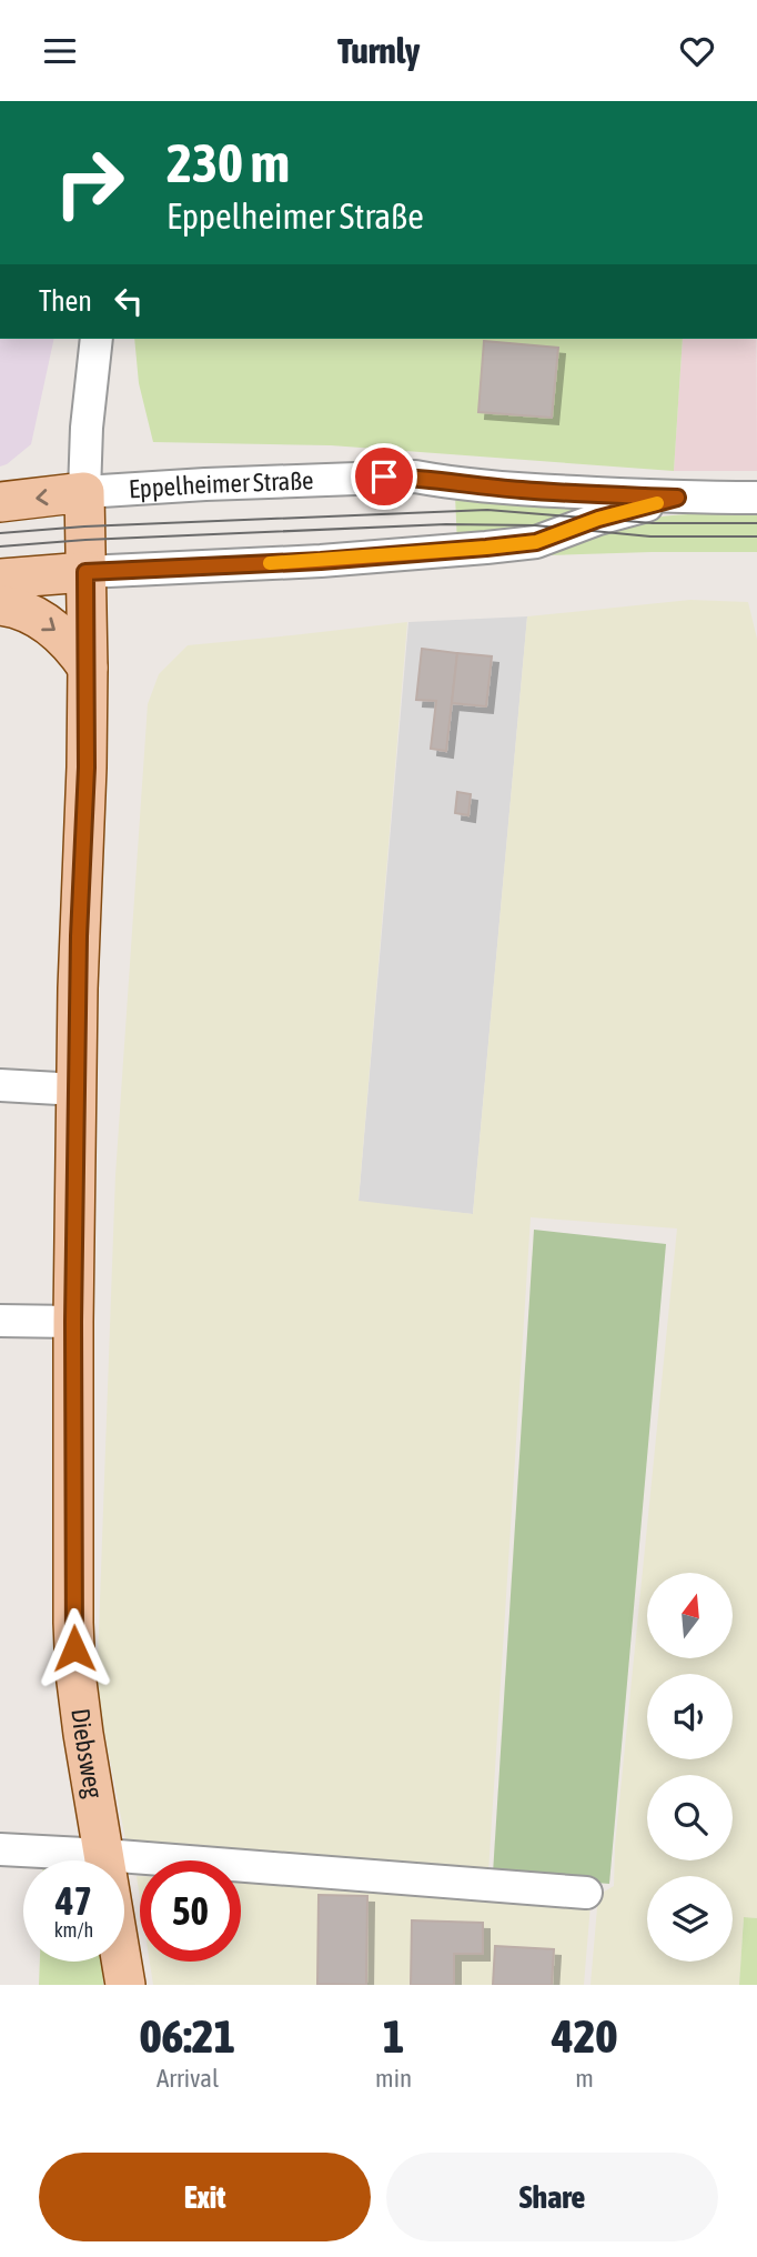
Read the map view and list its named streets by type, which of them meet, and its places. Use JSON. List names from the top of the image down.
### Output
{
  "streets": {
    "main road": ["Eppelheimer Straße", "Diebsweg"]
  },
  "crossings": [
    ["Eppelheimer Straße", "Diebsweg"]
  ],
  "north": "top",
  "page": {
    "header": "Turnly",
    "turn": ["230 m", "Eppelheimer Straße"],
    "then": "Then",
    "speed": "47 km/h",
    "limit": "50",
    "eta": [
      "06:21",
      "Arrival",
      "1",
      "min",
      "420",
      "m"
    ],
    "buttons": ["Exit", "Share"]
  }
}
